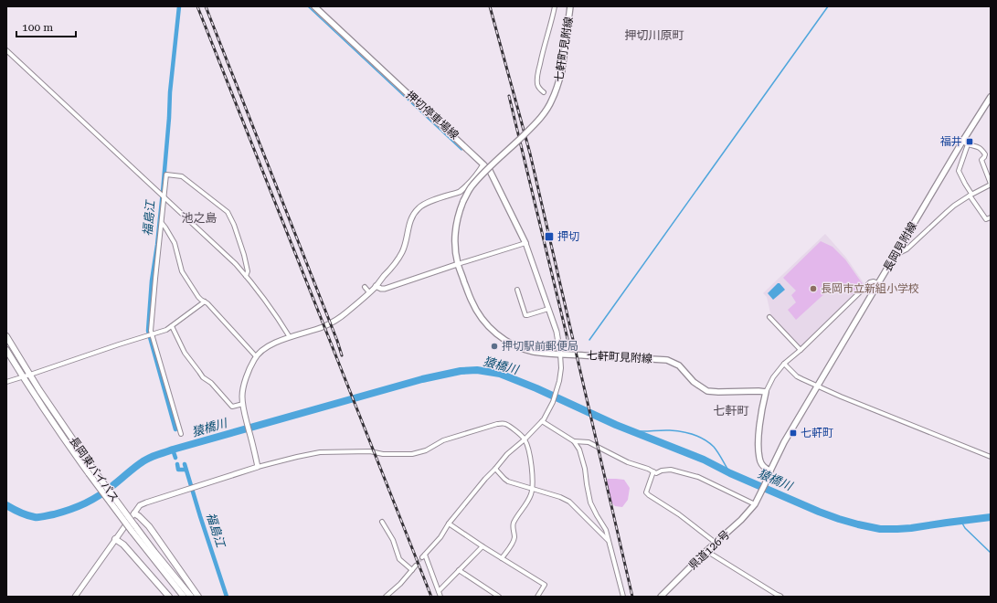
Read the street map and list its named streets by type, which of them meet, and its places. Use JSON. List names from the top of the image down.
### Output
{
  "streets": {
    "highway": ["長岡東バイパス"],
    "main road": [
      "七軒町見附線",
      "押切停車場線",
      "長岡見附線",
      "県道126号"
    ]
  },
  "crossings": [
    ["長岡見附線", "県道126号"]
  ],
  "districts": ["押切川原町", "池之島", "七軒町"],
  "water": ["福島江", "猿橋川"],
  "places": {
    "transit": ["福井", "押切", "七軒町"],
    "other": ["長岡市立新組小学校", "押切駅前郵便局"]
  },
  "scale_bar": "100 m"
}
